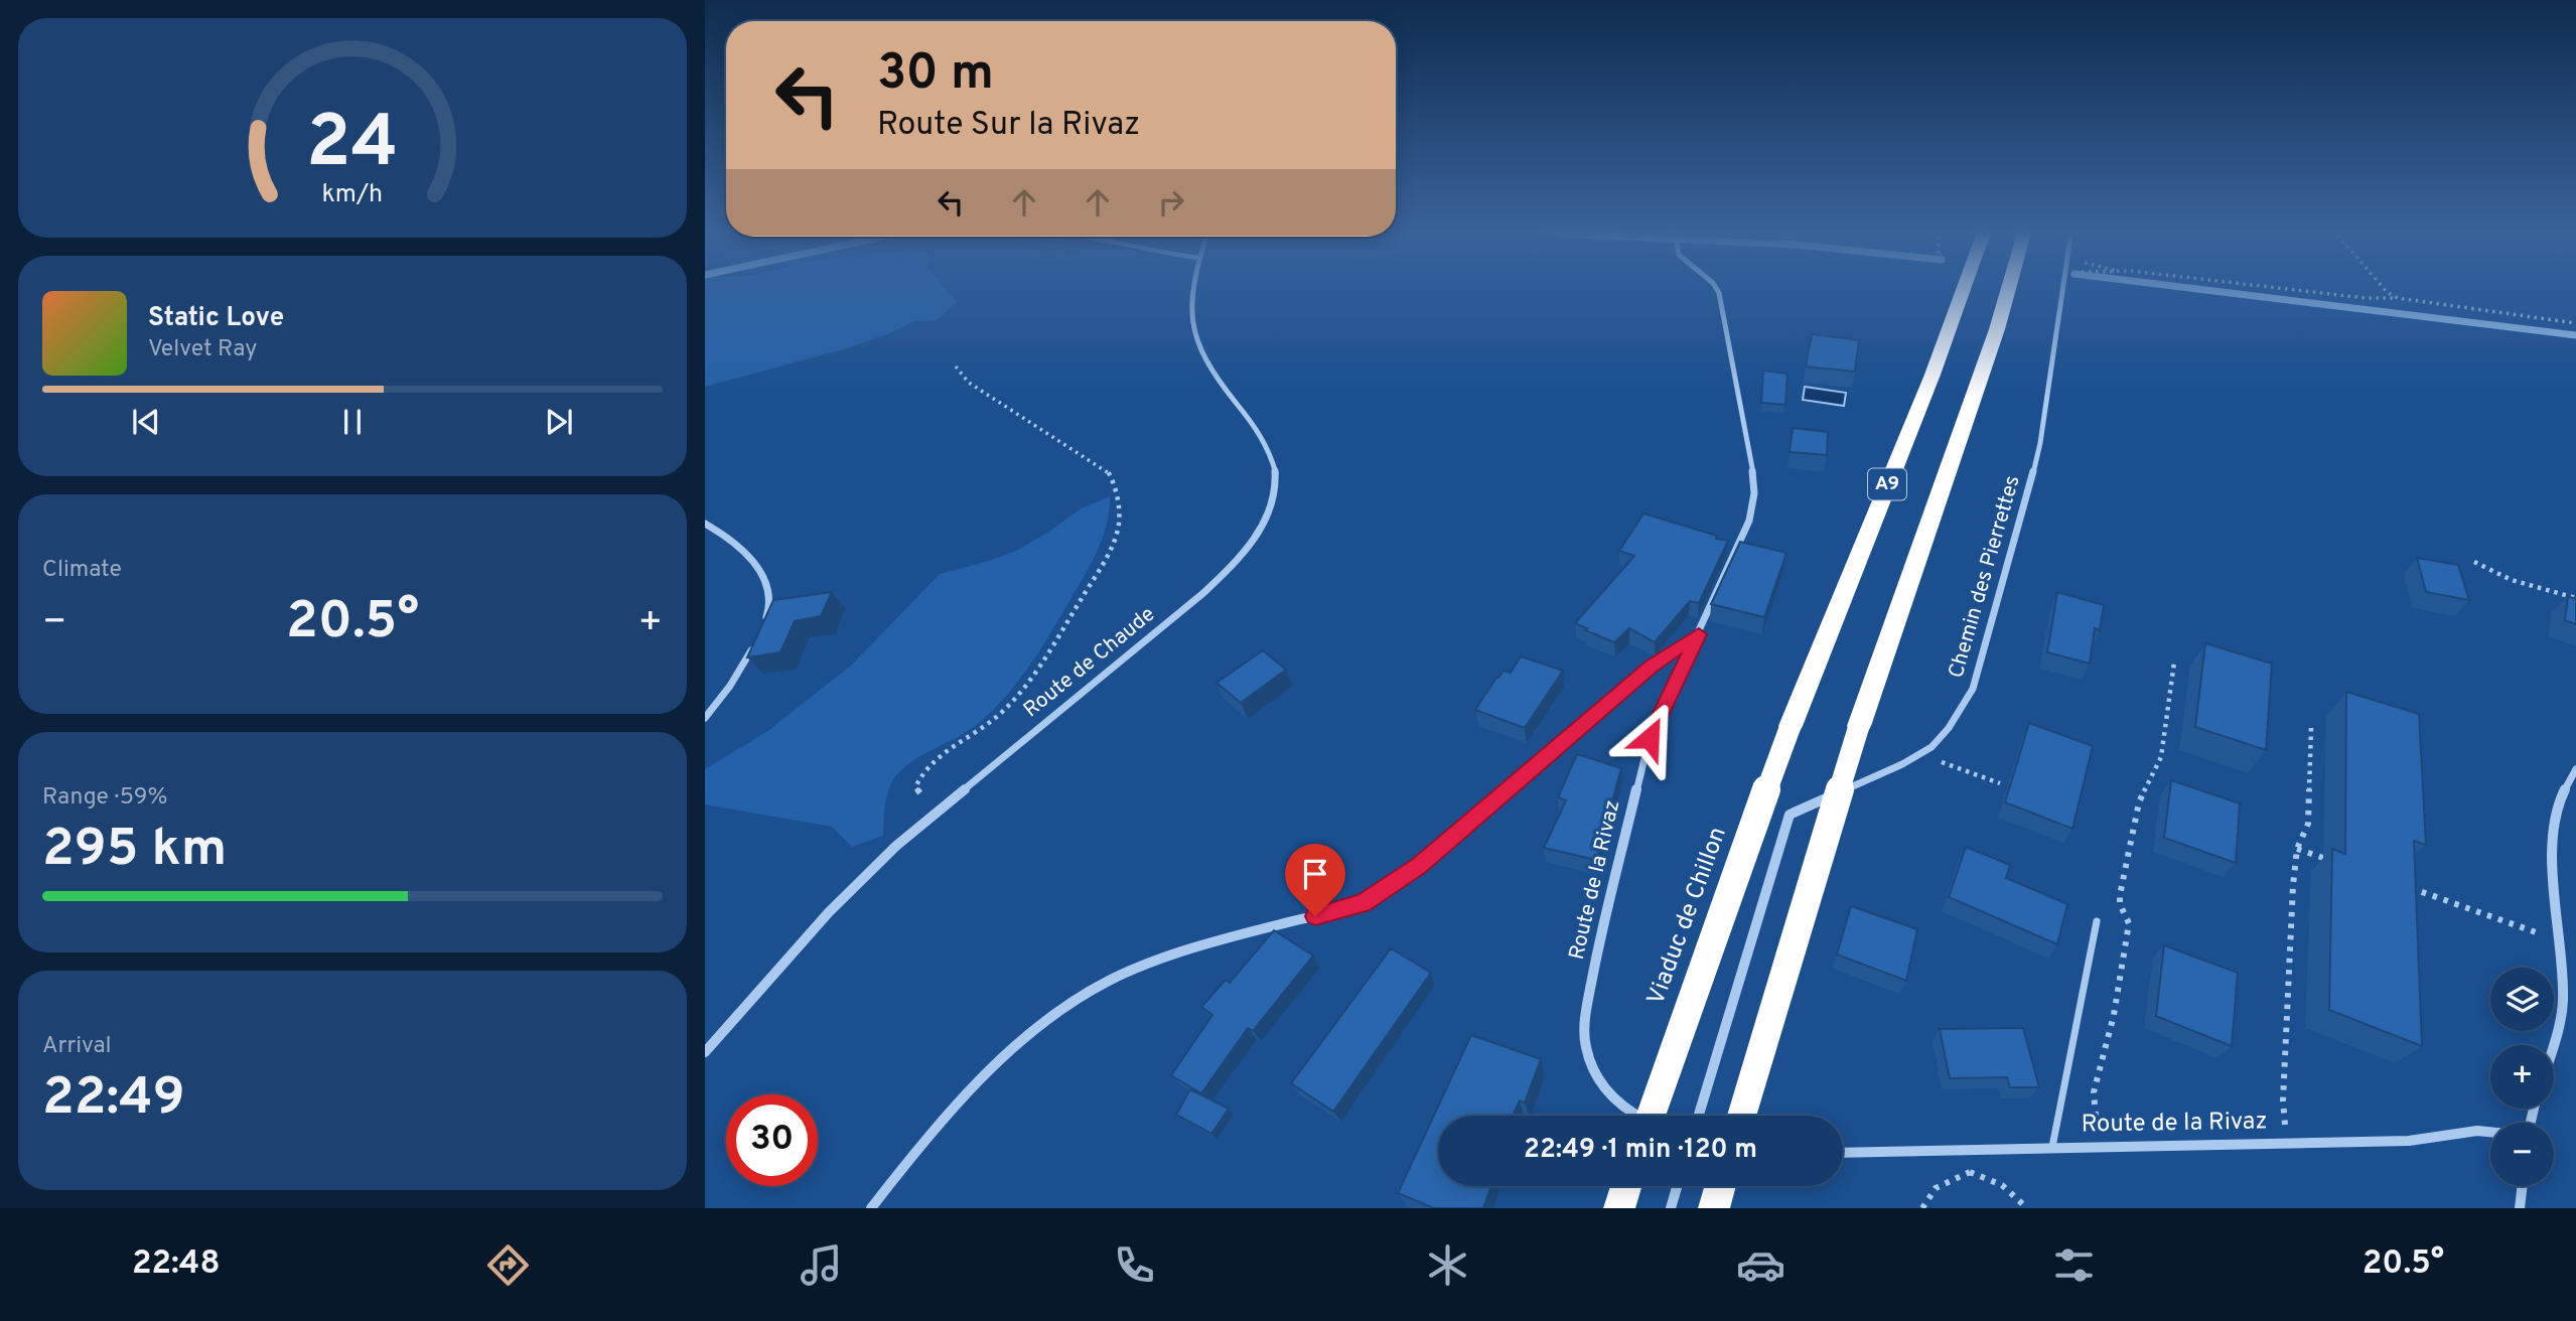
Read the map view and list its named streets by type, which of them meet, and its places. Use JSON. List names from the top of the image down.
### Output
{
  "streets": {
    "highway": ["A9", "Viaduc de Chillon"],
    "street": ["Chemin des Pierrettes", "Route de Chaude", "Route de la Rivaz"]
  },
  "page": {
    "turn": ["30 m", "Route Sur la Rivaz"],
    "song": ["Static Love", "Velvet Ray"],
    "tile": [
      "Climate",
      ["Range · 59%", "295 km"],
      ["Arrival", "22:49"]
    ],
    "heat": ["−", "20.5°", "+"],
    "map_buttons": ["+", "−"],
    "limit": "30",
    "trip": "22:49 · 1 min · 120 m",
    "tabs": ["22:48", "20.5°"],
    "gauge": ["24", "km/h"]
  }
}
